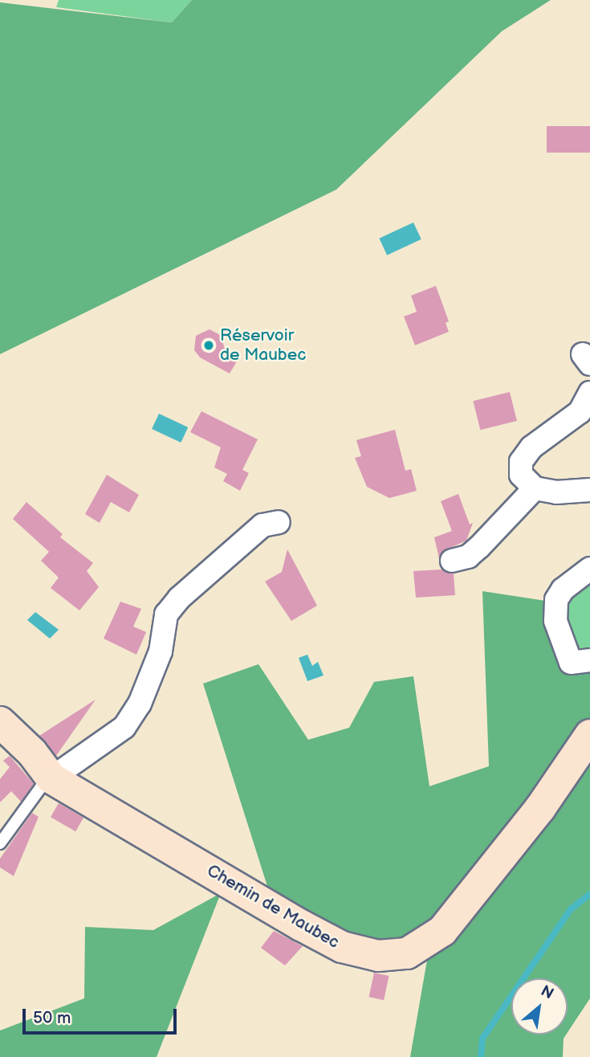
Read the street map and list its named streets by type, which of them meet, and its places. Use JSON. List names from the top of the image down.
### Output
{
  "streets": {
    "street": ["Chemin de Maubec"]
  },
  "places": ["Réservoir de Maubec"],
  "scale_bar": "50 m",
  "north": "top right"
}
